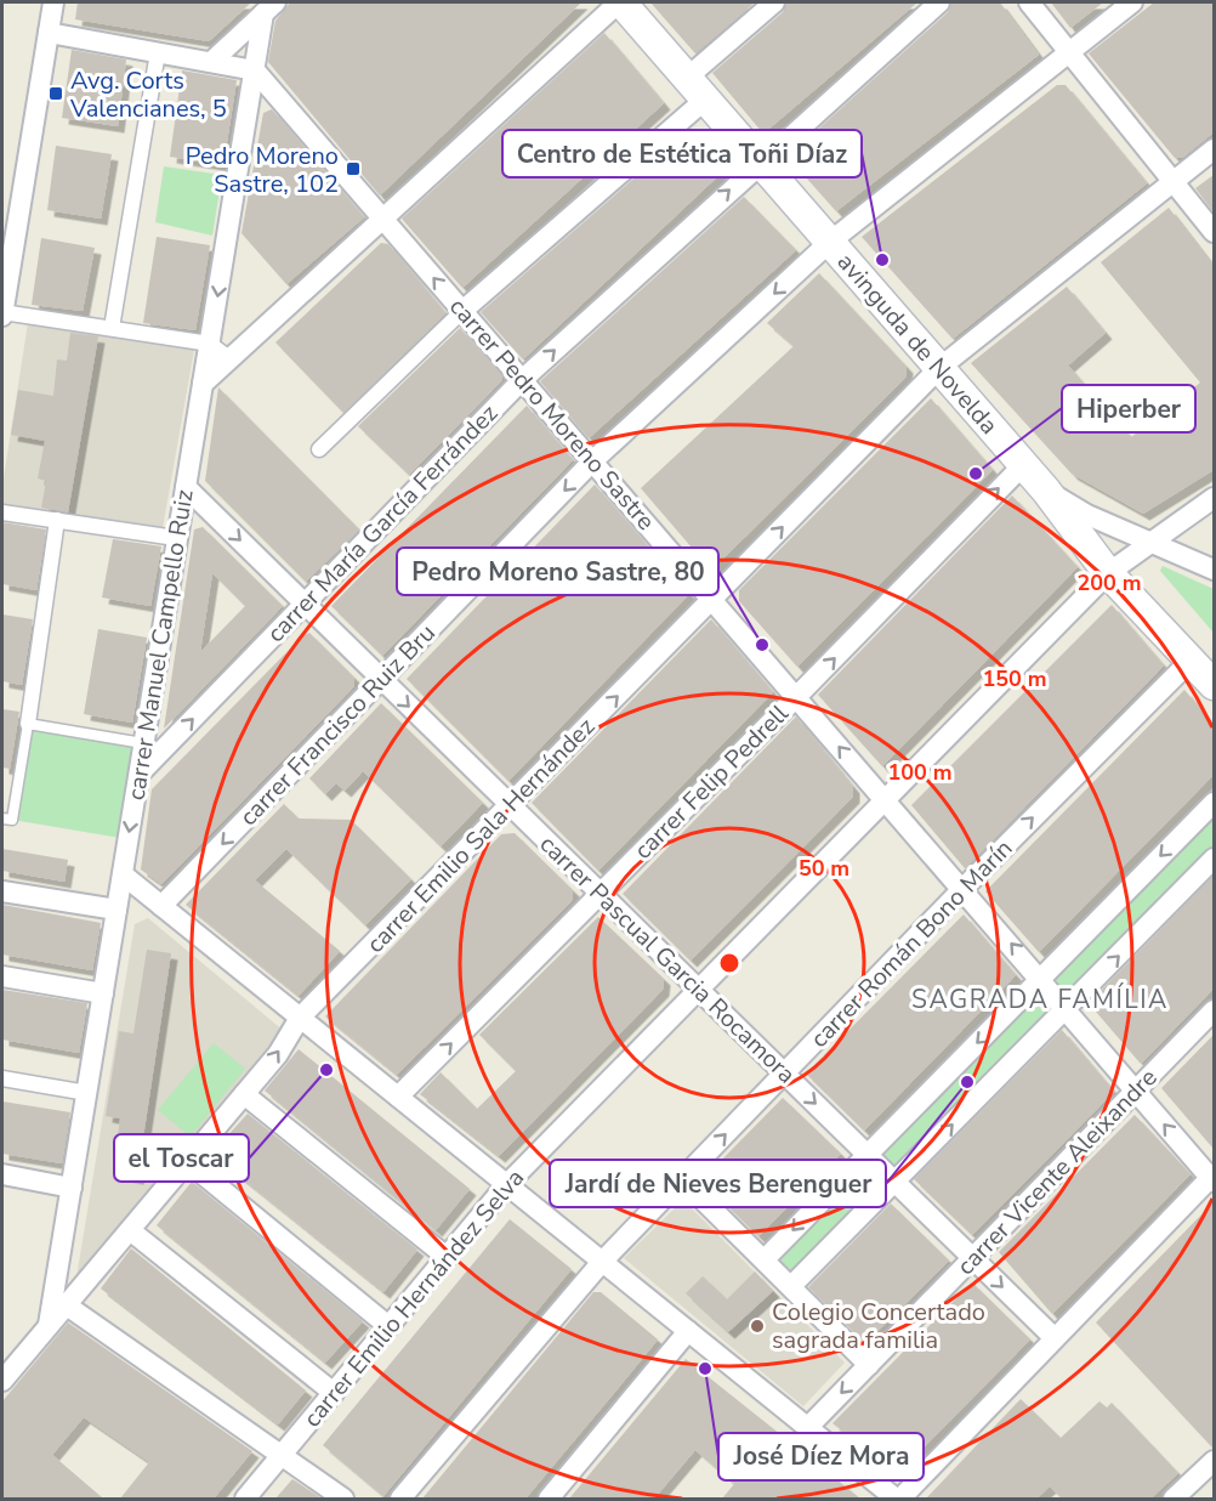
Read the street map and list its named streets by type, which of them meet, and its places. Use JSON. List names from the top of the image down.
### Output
{
  "streets": {
    "main road": ["avinguda de Novelda"],
    "street": [
      "carrer Pedro Moreno Sastre",
      "carrer María García Ferrández",
      "carrer Manuel Campello Ruiz",
      "carrer Francisco Ruiz Bru",
      "carrer Felip Pedrell",
      "carrer Emilio Sala Hernández",
      "carrer Román Bono Marín",
      "carrer Pascual Garcia Rocamora",
      "carrer Vicente Aleixandre",
      "carrer Emilio Hernández Selva"
    ]
  },
  "crossings": [
    ["avinguda de Novelda", "carrer María García Ferrández"],
    ["avinguda de Novelda", "carrer Francisco Ruiz Bru"],
    ["avinguda de Novelda", "carrer Felip Pedrell"],
    ["avinguda de Novelda", "carrer Emilio Sala Hernández"],
    ["avinguda de Novelda", "carrer Román Bono Marín"],
    ["avinguda de Novelda", "carrer Emilio Hernández Selva"],
    ["carrer Pedro Moreno Sastre", "carrer María García Ferrández"],
    ["carrer Pedro Moreno Sastre", "carrer Manuel Campello Ruiz"],
    ["carrer Pedro Moreno Sastre", "carrer Francisco Ruiz Bru"],
    ["carrer Pedro Moreno Sastre", "carrer Felip Pedrell"],
    ["carrer Pedro Moreno Sastre", "carrer Emilio Sala Hernández"],
    ["carrer Pedro Moreno Sastre", "carrer Román Bono Marín"],
    ["carrer Pedro Moreno Sastre", "carrer Vicente Aleixandre"],
    ["carrer Pedro Moreno Sastre", "carrer Emilio Hernández Selva"],
    ["carrer María García Ferrández", "carrer Manuel Campello Ruiz"],
    ["carrer María García Ferrández", "carrer Pascual Garcia Rocamora"],
    ["carrer Manuel Campello Ruiz", "carrer Emilio Sala Hernández"],
    ["carrer Manuel Campello Ruiz", "carrer Pascual Garcia Rocamora"],
    ["carrer Francisco Ruiz Bru", "carrer Pascual Garcia Rocamora"],
    ["carrer Felip Pedrell", "carrer Pascual Garcia Rocamora"],
    ["carrer Emilio Sala Hernández", "carrer Pascual Garcia Rocamora"],
    ["carrer Román Bono Marín", "carrer Pascual Garcia Rocamora"],
    ["carrer Pascual Garcia Rocamora", "carrer Vicente Aleixandre"],
    ["carrer Pascual Garcia Rocamora", "carrer Emilio Hernández Selva"]
  ],
  "one_way": [
    "carrer Francisco Ruiz Bru",
    "carrer Felip Pedrell",
    "carrer Emilio Sala Hernández",
    "carrer Pascual Garcia Rocamora"
  ],
  "districts": ["SAGRADA FAMÍLIA"],
  "places": {
    "transit": ["Avg. Corts Valencianes, 5", "Pedro Moreno Sastre, 102"],
    "other": [
      "Centro de Estética Toñi Díaz",
      "Hiperber",
      "Pedro Moreno Sastre, 80",
      "el Toscar",
      "Jardí de Nieves Berenguer",
      "Colegio Concertado sagrada familia",
      "José Díez Mora"
    ]
  },
  "rings": [
    "200 m",
    "150 m",
    "100 m",
    "50 m"
  ]
}
